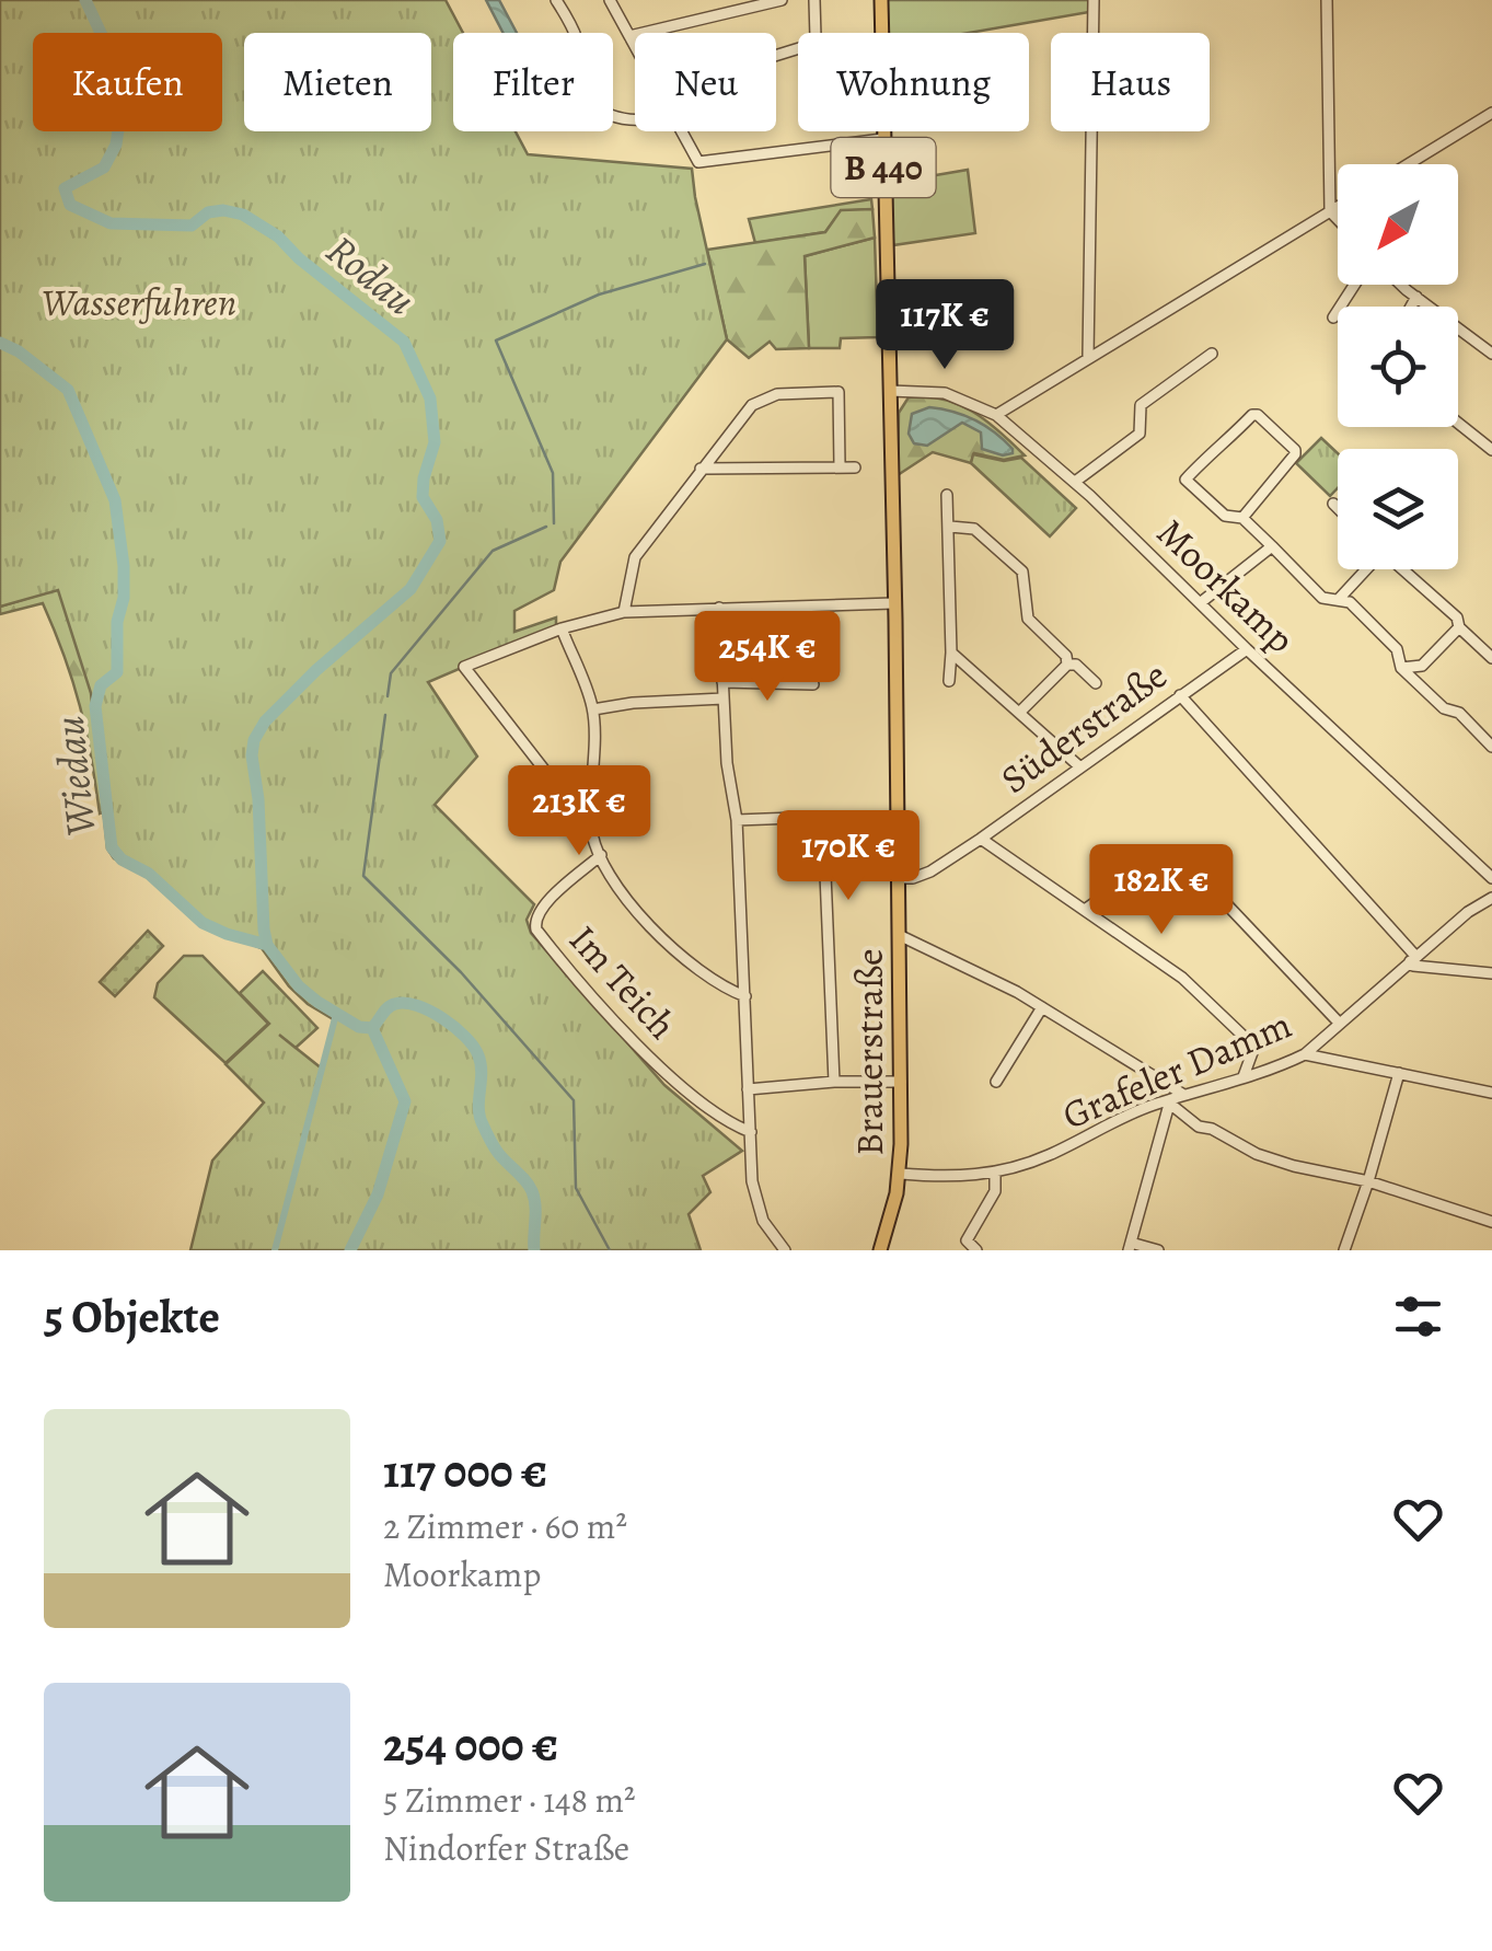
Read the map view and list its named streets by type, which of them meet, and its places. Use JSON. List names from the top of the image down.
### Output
{
  "streets": {
    "main road": ["B 440", "Brauerstraße"],
    "street": [
      "Moorkamp",
      "Süderstraße",
      "Im Teich",
      "Grafeler Damm"
    ]
  },
  "crossings": [
    ["B 440", "Moorkamp"],
    ["B 440", "Brauerstraße"],
    ["Moorkamp", "Süderstraße"],
    ["Moorkamp", "Brauerstraße"],
    ["Süderstraße", "Brauerstraße"],
    ["Brauerstraße", "Grafeler Damm"]
  ],
  "water": ["Rodau", "Wiedau"],
  "parks": ["Wasserfuhren"],
  "north": "bottom left",
  "page": {
    "chip": [
      "Kaufen",
      "Mieten",
      "Filter",
      "Neu",
      "Wohnung",
      "Haus"
    ],
    "price": [
      "117K €",
      "254K €",
      "213K €",
      "170K €",
      "182K €"
    ],
    "heading": "5 Objekte",
    "list": [
      {
        "name": "117 000 €",
        "note": "2 Zimmer · 60 m² · Moorkamp"
      },
      {
        "name": "254 000 €",
        "note": "5 Zimmer · 148 m² · Nindorfer Straße"
      }
    ]
  }
}
